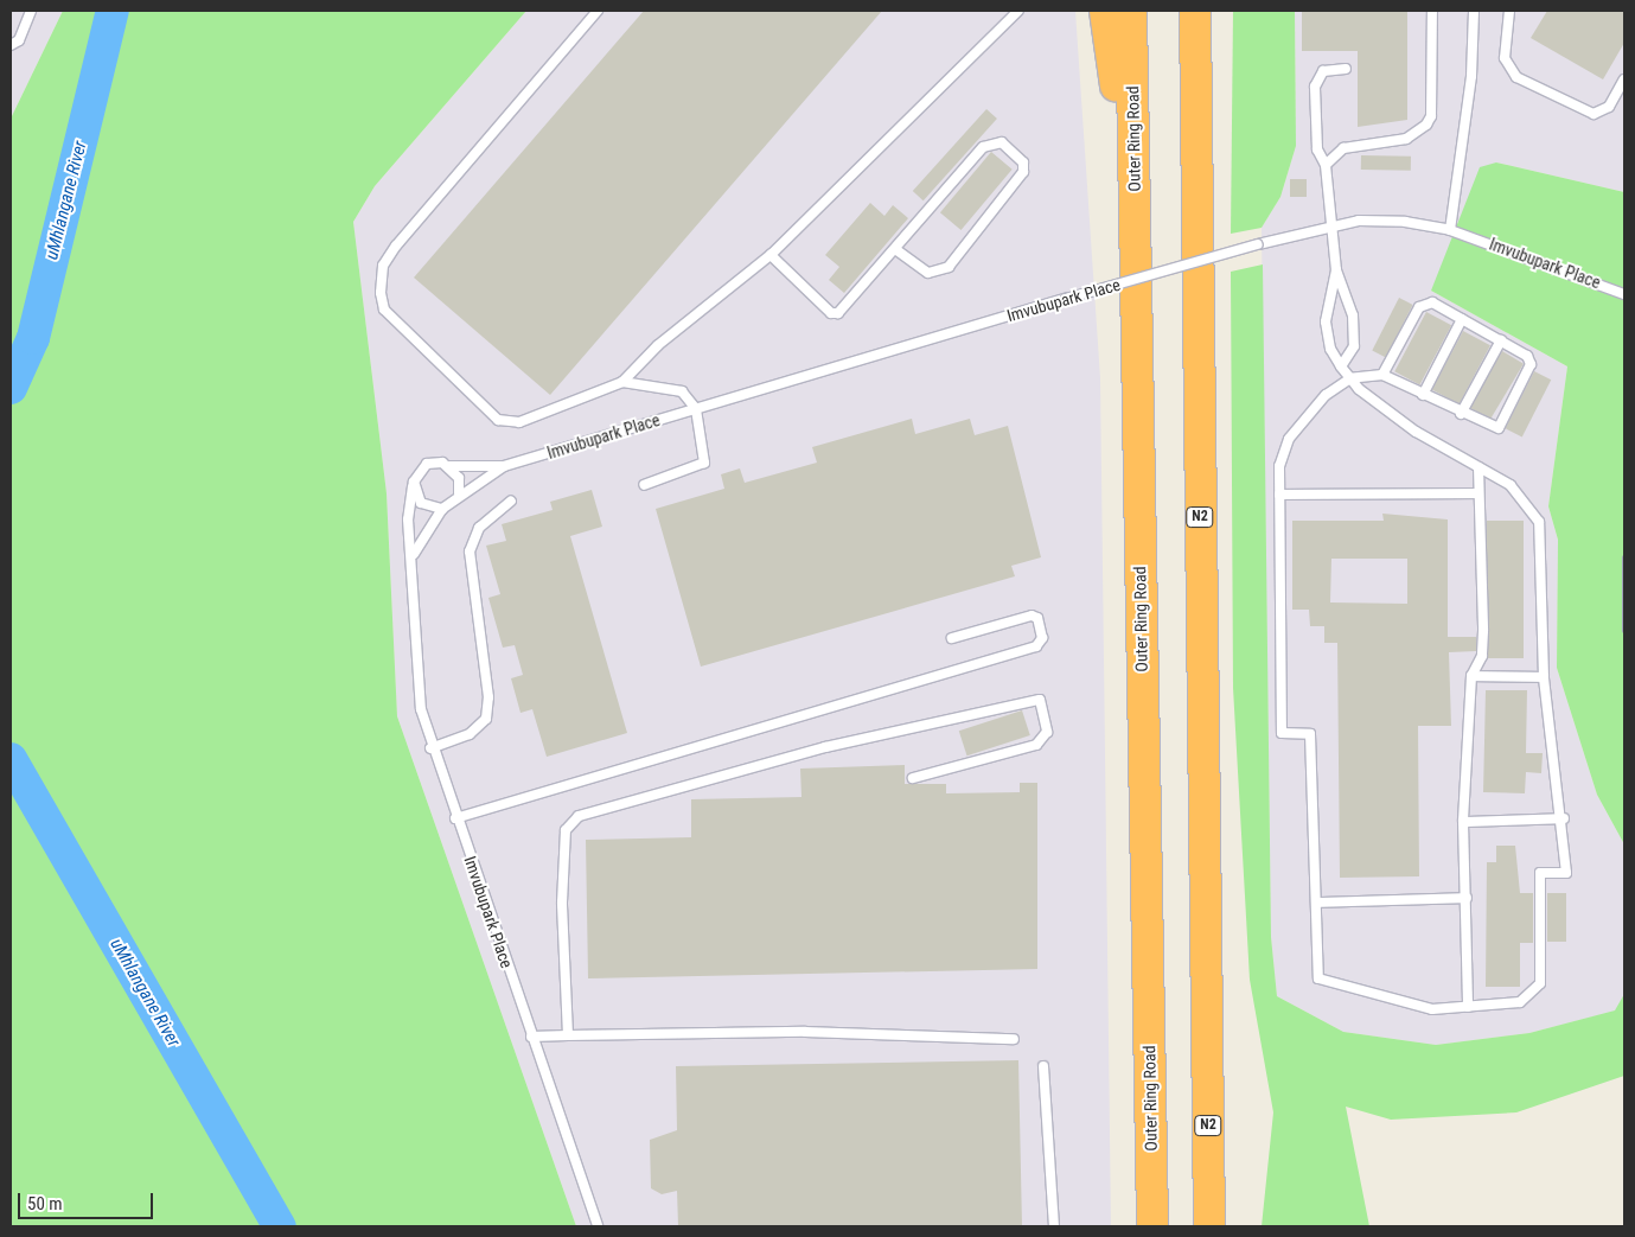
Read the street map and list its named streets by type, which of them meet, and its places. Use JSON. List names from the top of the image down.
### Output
{
  "streets": {
    "highway": ["Outer Ring Road", "N2"],
    "lane": ["Imvubupark Place"]
  },
  "water": ["uMhlangane River"],
  "scale_bar": "50 m"
}
